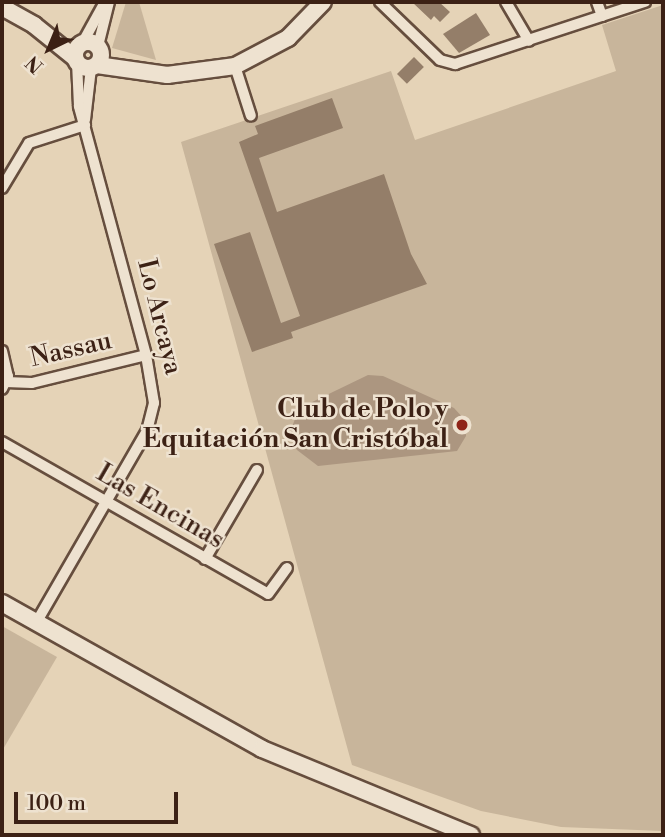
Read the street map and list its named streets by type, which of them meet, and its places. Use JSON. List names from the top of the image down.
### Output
{
  "streets": {
    "street": ["Lo Arcaya", "Nassau", "Las Encinas"]
  },
  "crossings": [
    ["Lo Arcaya", "Nassau"],
    ["Lo Arcaya", "Las Encinas"]
  ],
  "places": ["Club de Polo y Equitación San Cristóbal"],
  "scale_bar": "100 m",
  "north": "bottom left"
}
